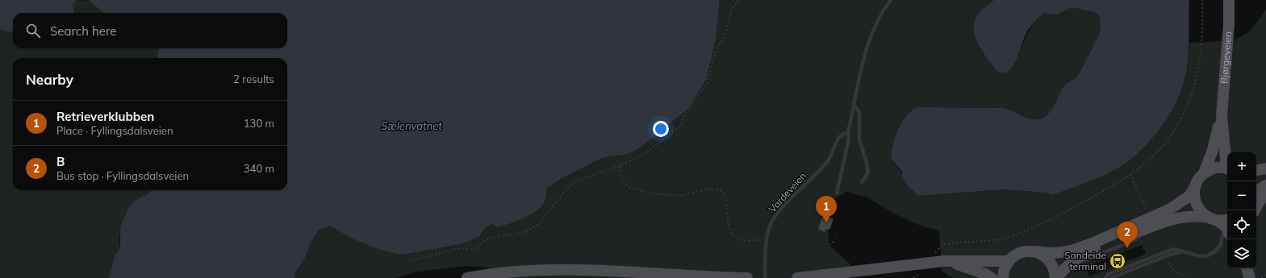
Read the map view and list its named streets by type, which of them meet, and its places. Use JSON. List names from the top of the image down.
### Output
{
  "streets": {
    "main road": ["Bjørgeveien"],
    "lane": ["Vardeveien"]
  },
  "water": ["Sælenvatnet"],
  "places": {
    "bus stop": ["Sandeide terminal"]
  },
  "page": {
    "search": "Search here",
    "heading": ["Nearby", "2 results"],
    "list": [
      {
        "mark": "1",
        "name": "Retrieverklubben",
        "note": "Place · Fyllingsdalsveien",
        "value": "130 m"
      },
      {
        "mark": "2",
        "name": "B",
        "note": "Bus stop · Fyllingsdalsveien",
        "value": "340 m"
      }
    ],
    "map_buttons": ["+", "−"],
    "pins": ["1", "2"]
  }
}
